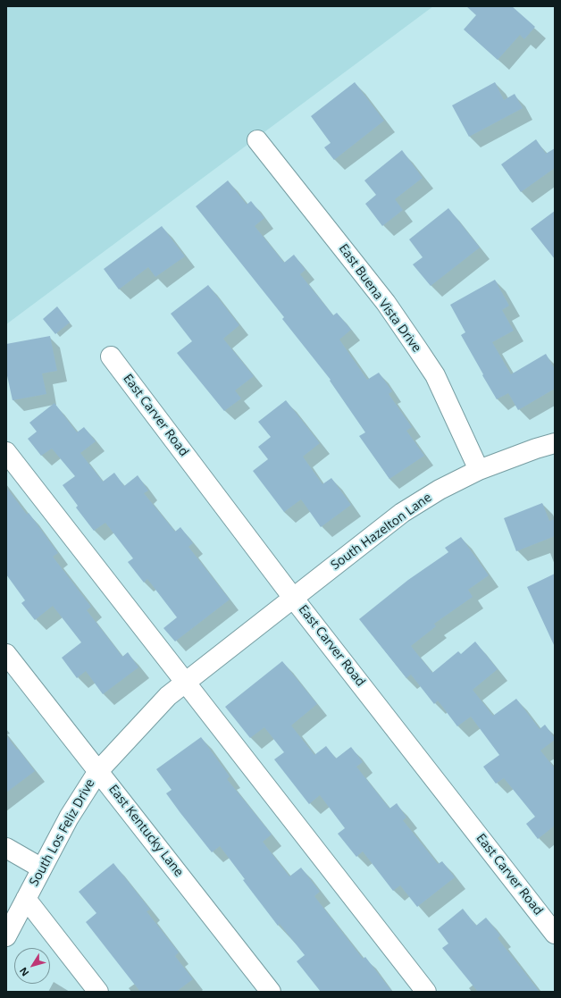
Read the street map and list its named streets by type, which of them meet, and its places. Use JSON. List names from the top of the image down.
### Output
{
  "streets": {
    "street": [
      "East Buena Vista Drive",
      "East Carver Road",
      "South Hazelton Lane",
      "East Kentucky Lane",
      "South Los Feliz Drive"
    ]
  },
  "crossings": [
    ["East Buena Vista Drive", "South Hazelton Lane"],
    ["East Carver Road", "South Hazelton Lane"],
    ["East Carver Road", "South Los Feliz Drive"],
    ["South Hazelton Lane", "South Los Feliz Drive"],
    ["East Kentucky Lane", "South Los Feliz Drive"]
  ],
  "north": "bottom left"
}
